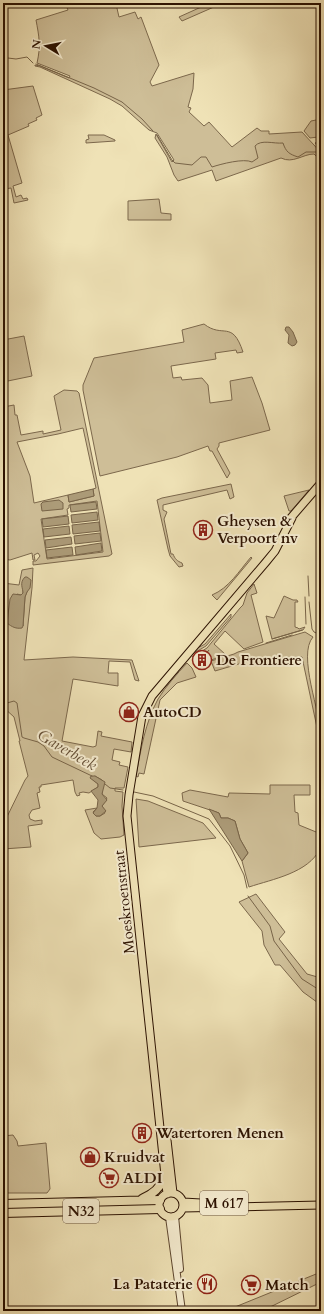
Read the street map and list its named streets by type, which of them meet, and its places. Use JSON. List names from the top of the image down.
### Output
{
  "streets": {
    "highway": ["N32"],
    "main road": ["Moeskroenstraat", "M 617"]
  },
  "crossings": [
    ["Moeskroenstraat", "M 617"],
    ["Moeskroenstraat", "N32"],
    ["M 617", "N32"]
  ],
  "water": ["Gaverbeek"],
  "places": {
    "building": ["Gheysen & Verpoort nv", "De Frontiere", "Watertoren Menen"],
    "shop": ["AutoCD", "Kruidvat"],
    "supermarket": ["ALDI", "Match"],
    "restaurant": ["La Pataterie"]
  },
  "north": "left"
}
